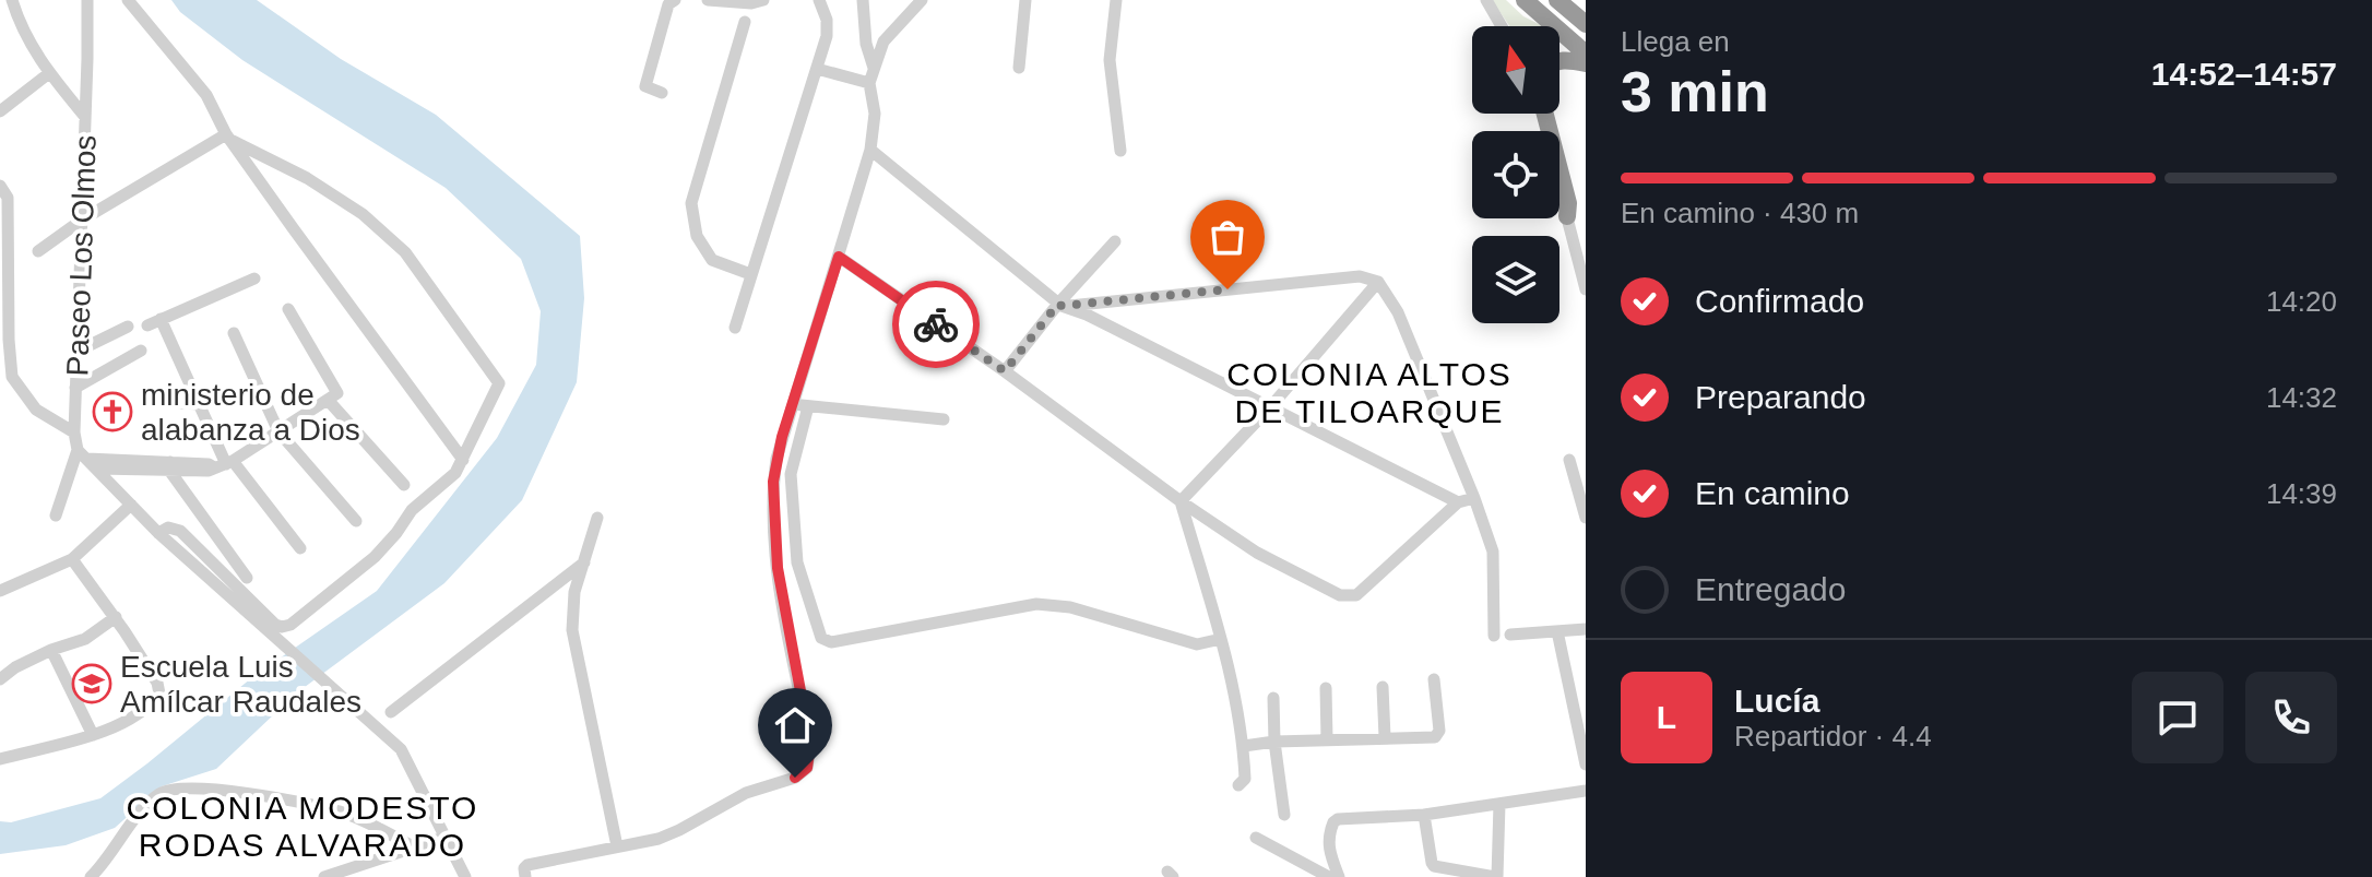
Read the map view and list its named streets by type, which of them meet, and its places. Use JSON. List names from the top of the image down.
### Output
{
  "streets": {
    "street": ["Paseo Los Olmos"]
  },
  "districts": ["COLONIA ALTOS DE TILOARQUE", "COLONIA MODESTO RODAS ALVARADO"],
  "places": {
    "church": ["ministerio de alabanza a Dios"],
    "school or university": ["Escuela Luis Amílcar Raudales"]
  },
  "north": "top",
  "page": {
    "heading": ["3 min", "Llega en", "14:52–14:57"],
    "panel": ["Lucía", "Repartidor · 4.4"],
    "bar": "En camino · 430 m",
    "list": [
      ["Confirmado", "14:20"],
      ["Preparando", "14:32"],
      ["En camino", "14:39"],
      "Entregado"
    ],
    "round": "L"
  }
}
